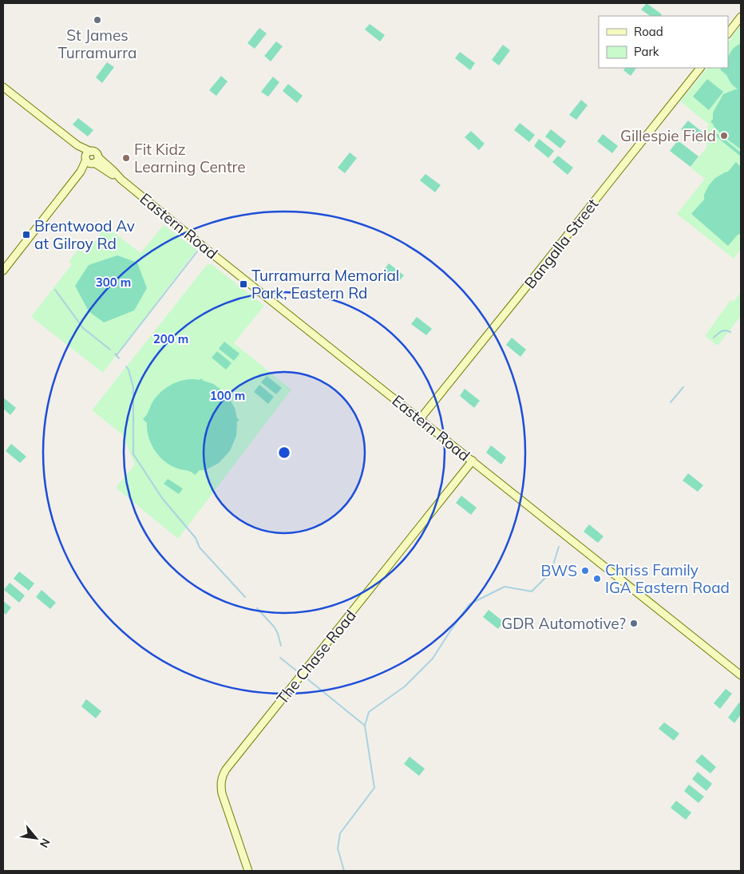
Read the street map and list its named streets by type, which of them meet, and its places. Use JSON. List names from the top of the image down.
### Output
{
  "streets": {
    "street": ["Eastern Road", "Bangalla Street", "The Chase Road"]
  },
  "crossings": [
    ["Eastern Road", "Bangalla Street"],
    ["Eastern Road", "The Chase Road"]
  ],
  "places": {
    "other": [
      "St James Turramurra",
      "Gillespie Field",
      "Fit Kidz Learning Centre",
      "BWS",
      "Chriss Family IGA Eastern Road",
      "GDR Automotive?"
    ],
    "transit": ["Brentwood Av at Gilroy Rd", "Turramurra Memorial Park, Eastern Rd"]
  },
  "legend": ["Road", "Park"],
  "north": "bottom right",
  "rings": ["300 m", "200 m", "100 m"]
}
